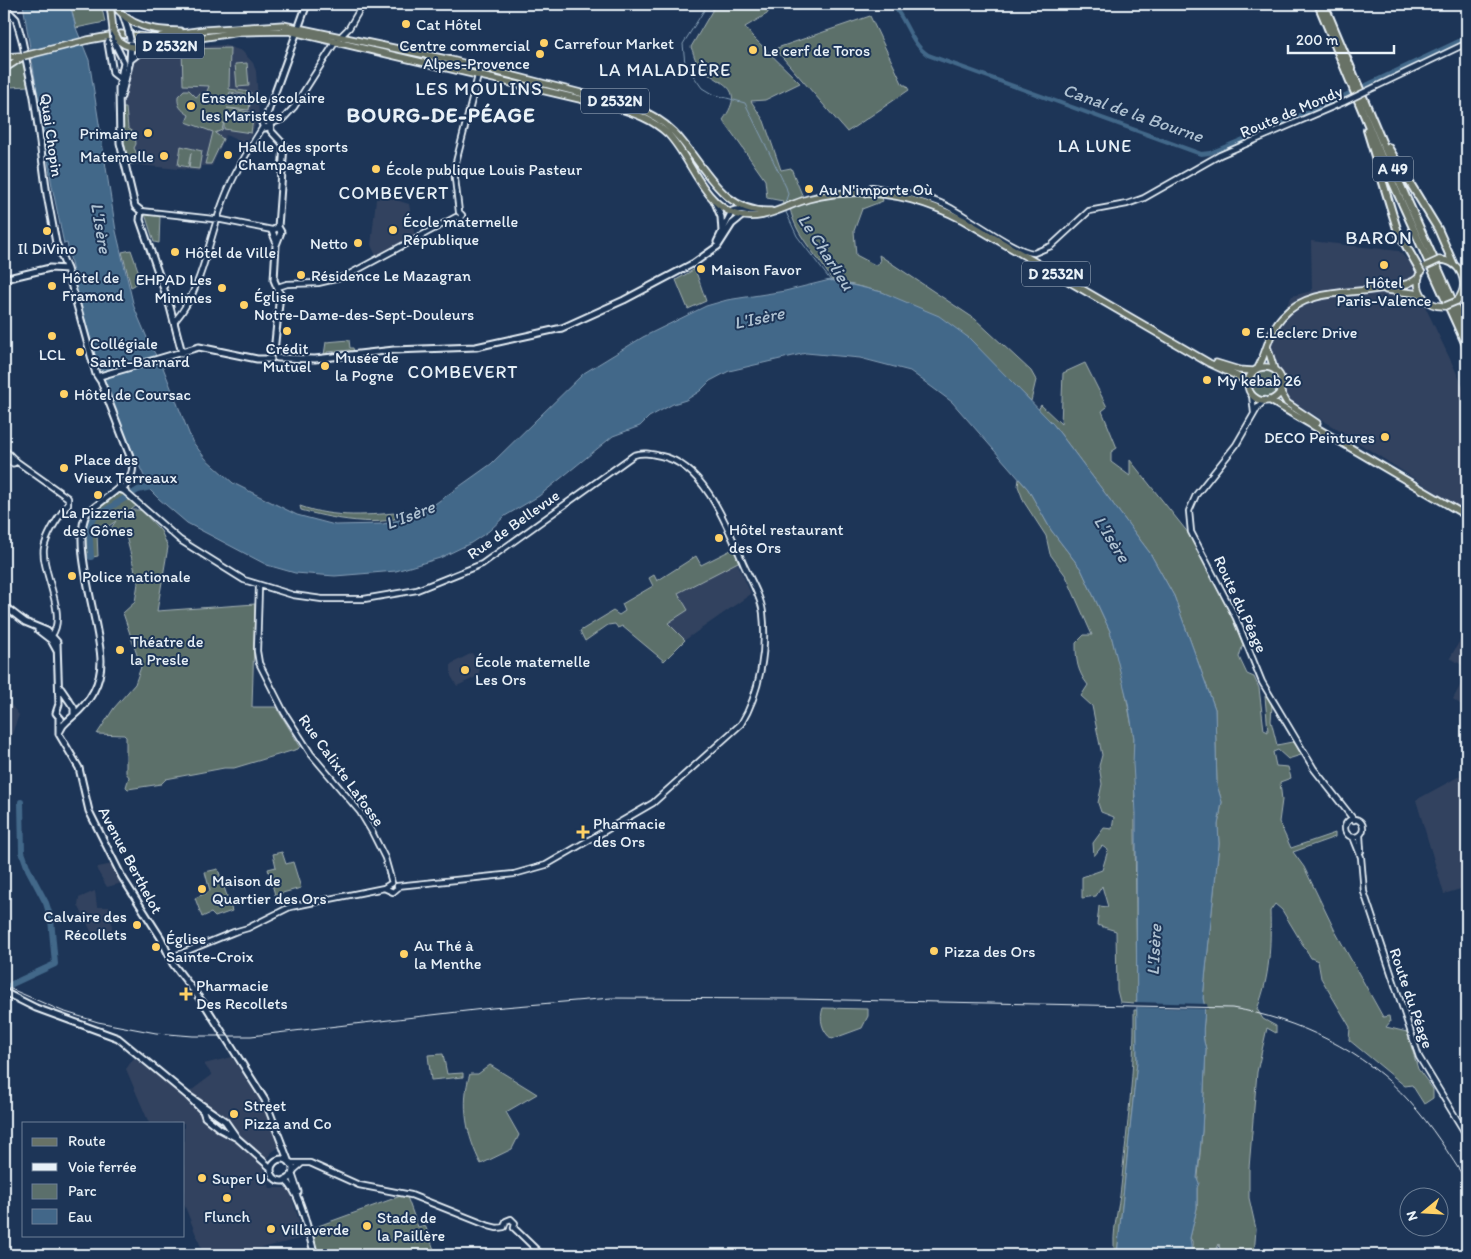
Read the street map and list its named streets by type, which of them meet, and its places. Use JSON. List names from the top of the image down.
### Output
{
  "streets": {
    "highway": ["A 49"],
    "main road": ["D 2532N", "Quai Chopin", "Avenue Berthelot"],
    "street": [
      "Route de Mondy",
      "Rue de Bellevue",
      "Route du Péage",
      "Rue Calixte Lafosse"
    ]
  },
  "crossings": [
    ["D 2532N", "Route du Péage"],
    ["Quai Chopin", "Rue de Bellevue"],
    ["Rue de Bellevue", "Rue Calixte Lafosse"],
    ["Rue de Bellevue", "Avenue Berthelot"]
  ],
  "districts": [
    "LA MALADIÈRE",
    "LES MOULINS",
    "BOURG-DE-PÉAGE",
    "LA LUNE",
    "COMBEVERT",
    "BARON",
    "COMBEVERT"
  ],
  "water": ["Canal de la Bourne", "L'Isère", "Le Charlieu"],
  "places": {
    "other": [
      "Cat Hôtel",
      "Carrefour Market",
      "Le cerf de Toros",
      "Centre commercial Alpes-Provence",
      "Ensemble scolaire les Maristes",
      "Primaire",
      "Halle des sports Champagnat",
      "Maternelle",
      "École publique Louis Pasteur",
      "Au N'importe Où",
      "École maternelle République",
      "Il DiVino",
      "Netto",
      "Hôtel de Ville",
      "Hôtel Paris-Valence",
      "Maison Favor",
      "Résidence Le Mazagran",
      "Hôtel de Framond",
      "EHPAD Les Minimes",
      "Église Notre-Dame-des-Sept-Douleurs",
      "Crédit Mutuel",
      "E.Leclerc Drive",
      "LCL",
      "Collégiale Saint-Barnard",
      "Musée de la Pogne",
      "My kebab 26",
      "Hôtel de Coursac",
      "DECO Peintures",
      "Place des Vieux Terreaux",
      "La Pizzeria des Gônes",
      "Hôtel restaurant des Ors",
      "Police nationale",
      "Théatre de la Presle",
      "École maternelle Les Ors",
      "Maison de Quartier des Ors",
      "Calvaire des Récollets",
      "Église Sainte-Croix",
      "Pizza des Ors",
      "Au Thé à la Menthe",
      "Street Pizza and Co",
      "Super U",
      "Flunch",
      "Stade de la Paillère",
      "Villaverde"
    ],
    "health": ["Pharmacie des Ors", "Pharmacie Des Recollets"]
  },
  "legend": [
    "Route",
    "Voie ferrée",
    "Parc",
    "Eau"
  ],
  "scale_bar": "200 m",
  "north": "left"
}
